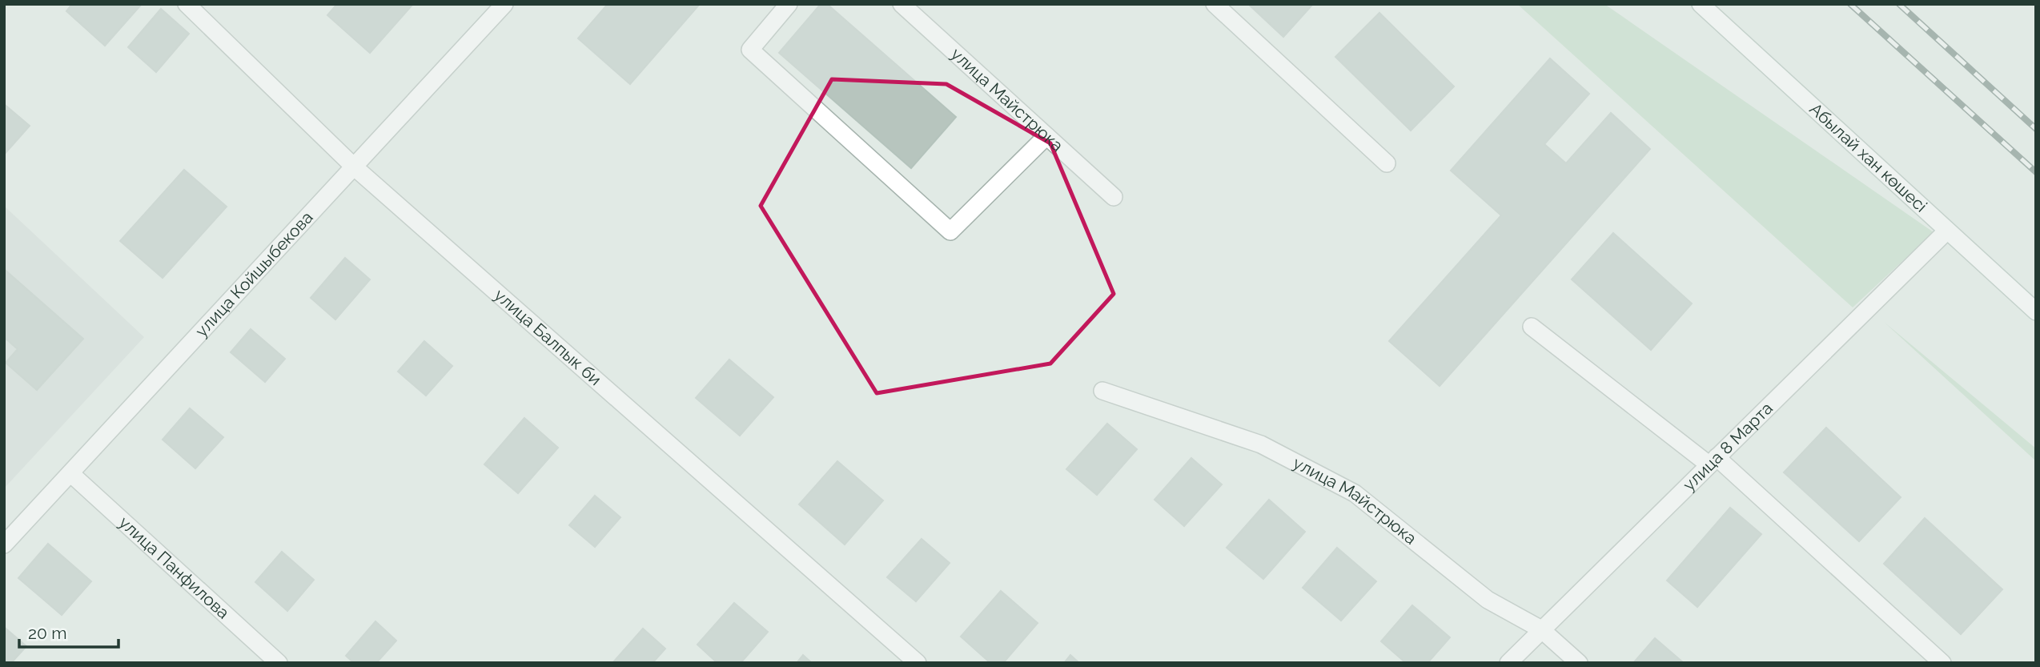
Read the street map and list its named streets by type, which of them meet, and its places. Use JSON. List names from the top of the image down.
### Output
{
  "streets": {
    "street": [
      "улица Майстрюка",
      "Абылай хан көшесі",
      "улица Койшыбекова",
      "улица Балпык би",
      "улица 8 Марта",
      "улица Панфилова"
    ]
  },
  "crossings": [
    ["улица Майстрюка", "улица 8 Марта"],
    ["Абылай хан көшесі", "улица 8 Марта"],
    ["улица Койшыбекова", "улица Балпык би"],
    ["улица Койшыбекова", "улица Панфилова"]
  ],
  "scale_bar": "20 m"
}
